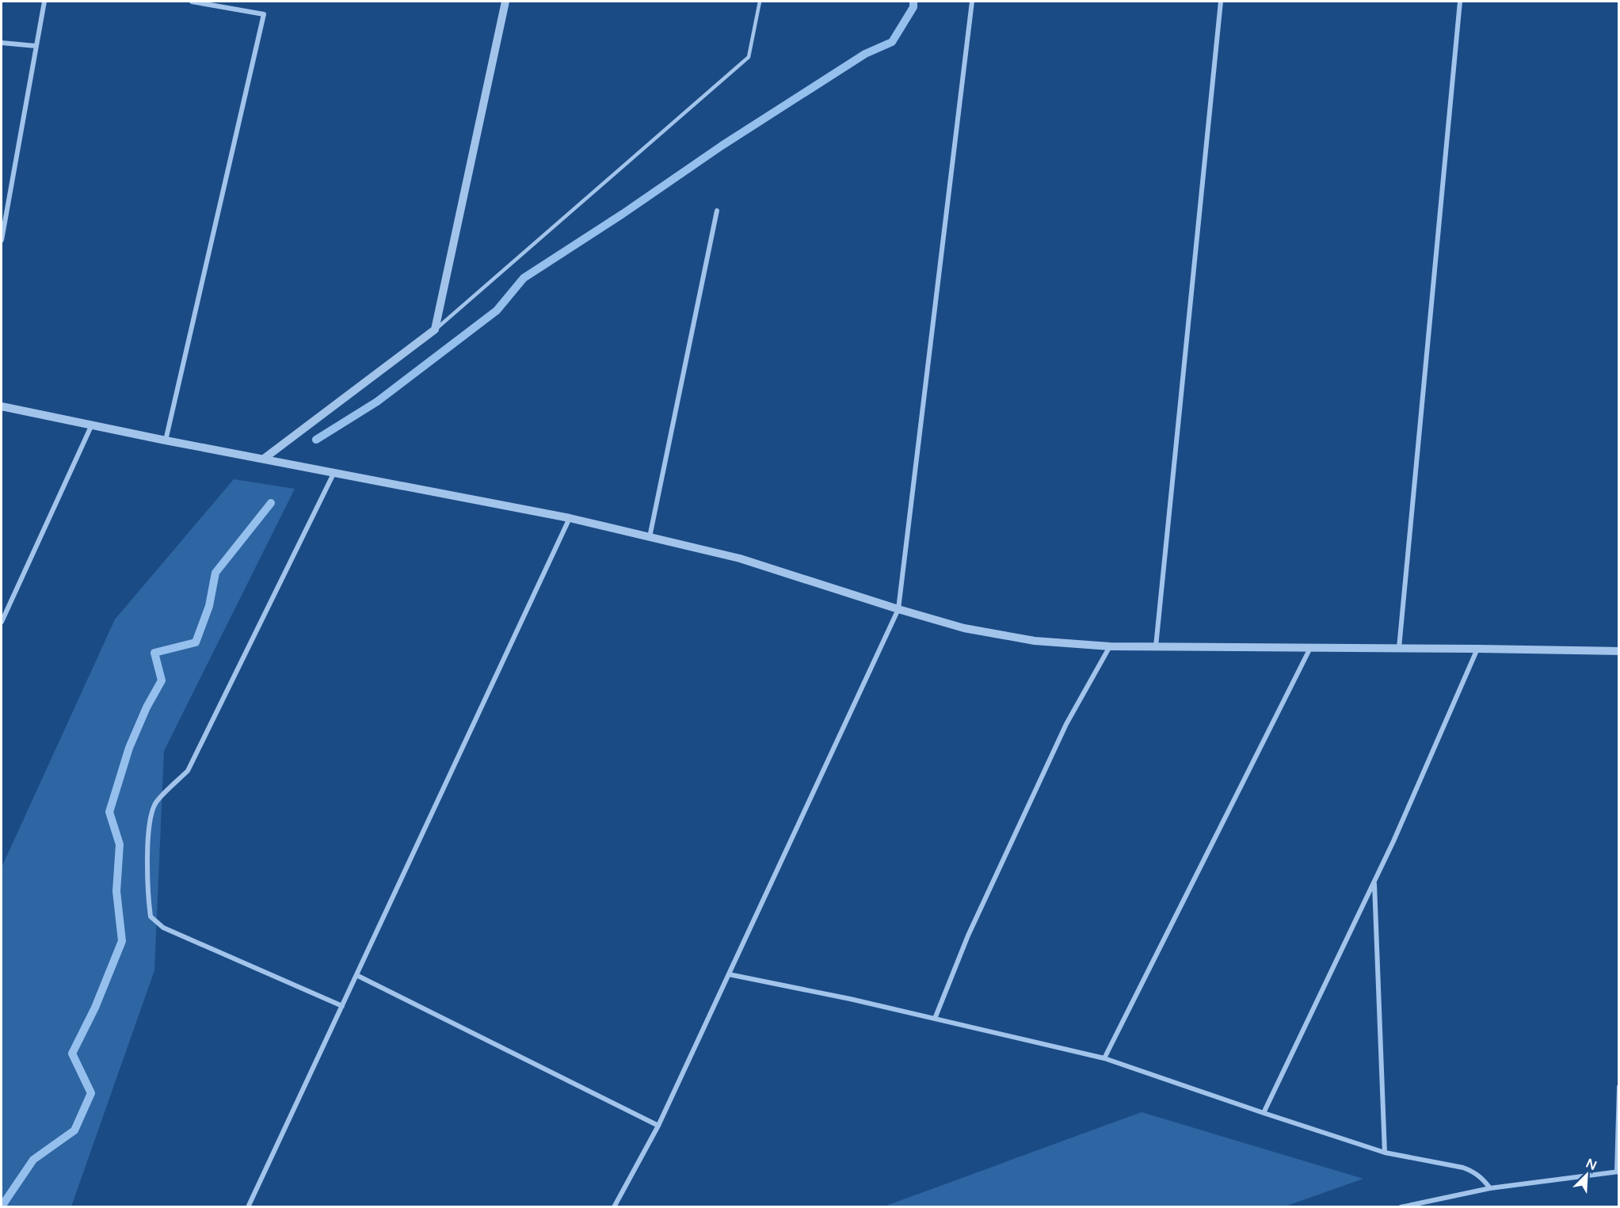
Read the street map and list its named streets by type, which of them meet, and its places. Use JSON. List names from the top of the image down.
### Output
{
  "north": "top right"
}
